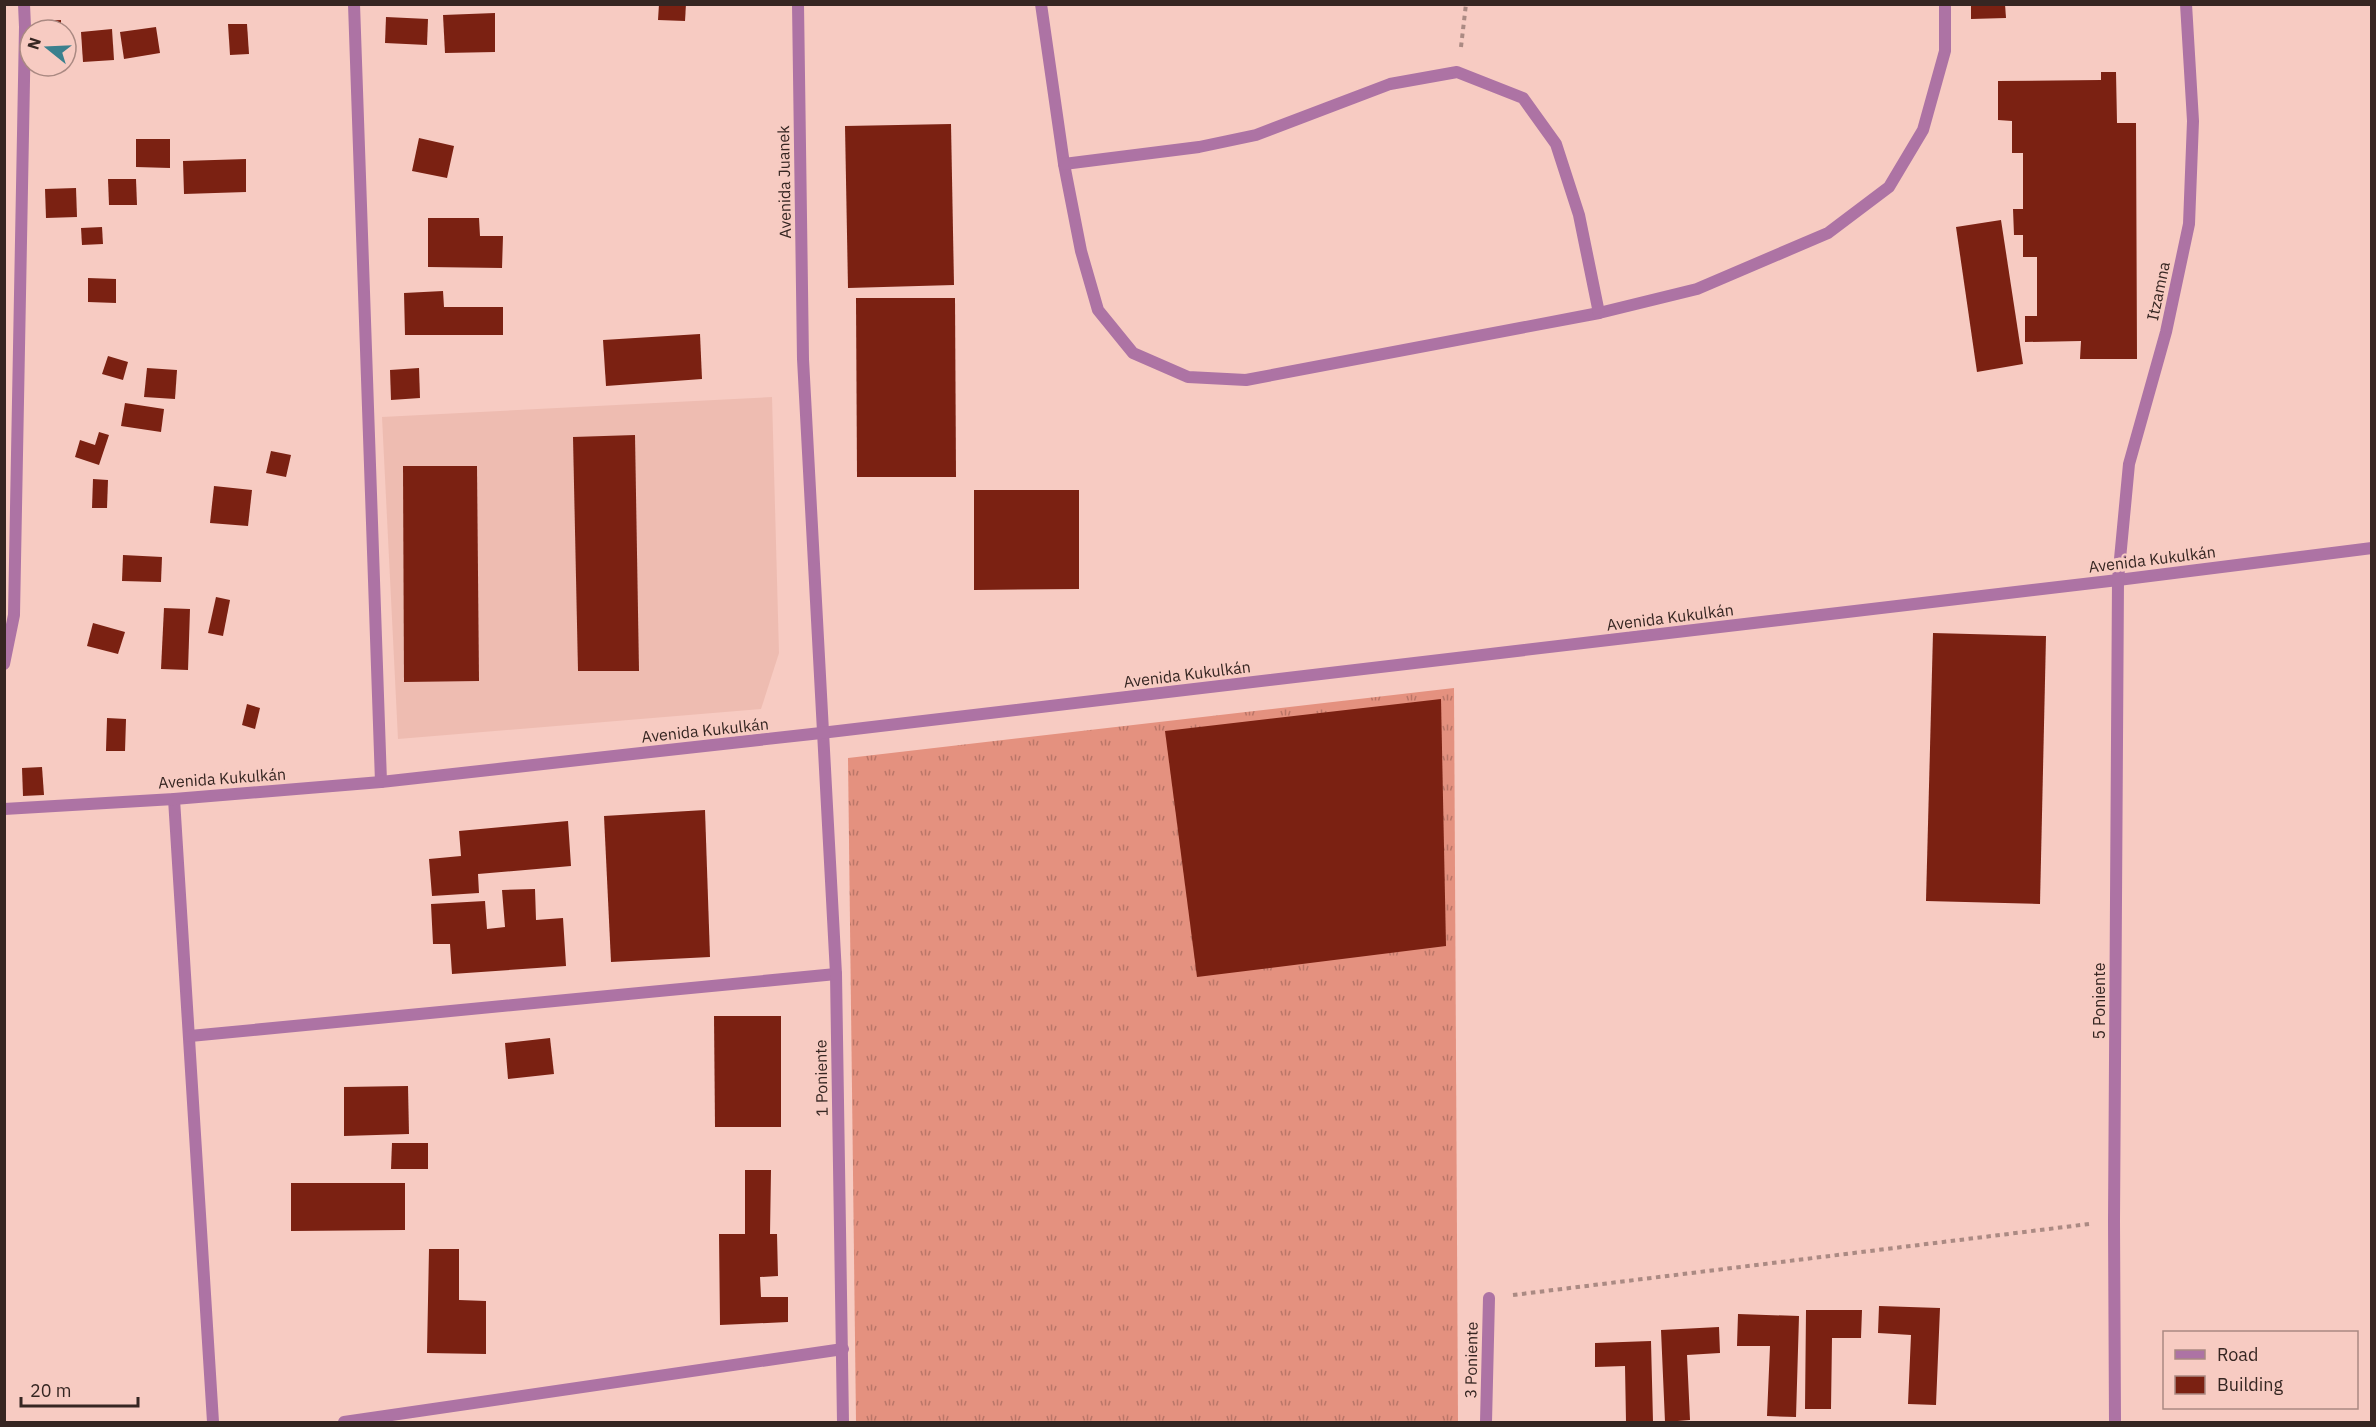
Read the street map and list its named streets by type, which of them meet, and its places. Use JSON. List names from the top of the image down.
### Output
{
  "streets": {
    "street": [
      "Avenida Juanek",
      "Itzamna",
      "Avenida Kukulkán",
      "5 Poniente",
      "1 Poniente",
      "3 Poniente"
    ]
  },
  "crossings": [
    ["Avenida Juanek", "Avenida Kukulkán"],
    ["Avenida Juanek", "1 Poniente"],
    ["Itzamna", "Avenida Kukulkán"],
    ["Itzamna", "5 Poniente"],
    ["Avenida Kukulkán", "5 Poniente"],
    ["Avenida Kukulkán", "1 Poniente"]
  ],
  "legend": ["Road", "Building"],
  "scale_bar": "20 m",
  "north": "left"
}
